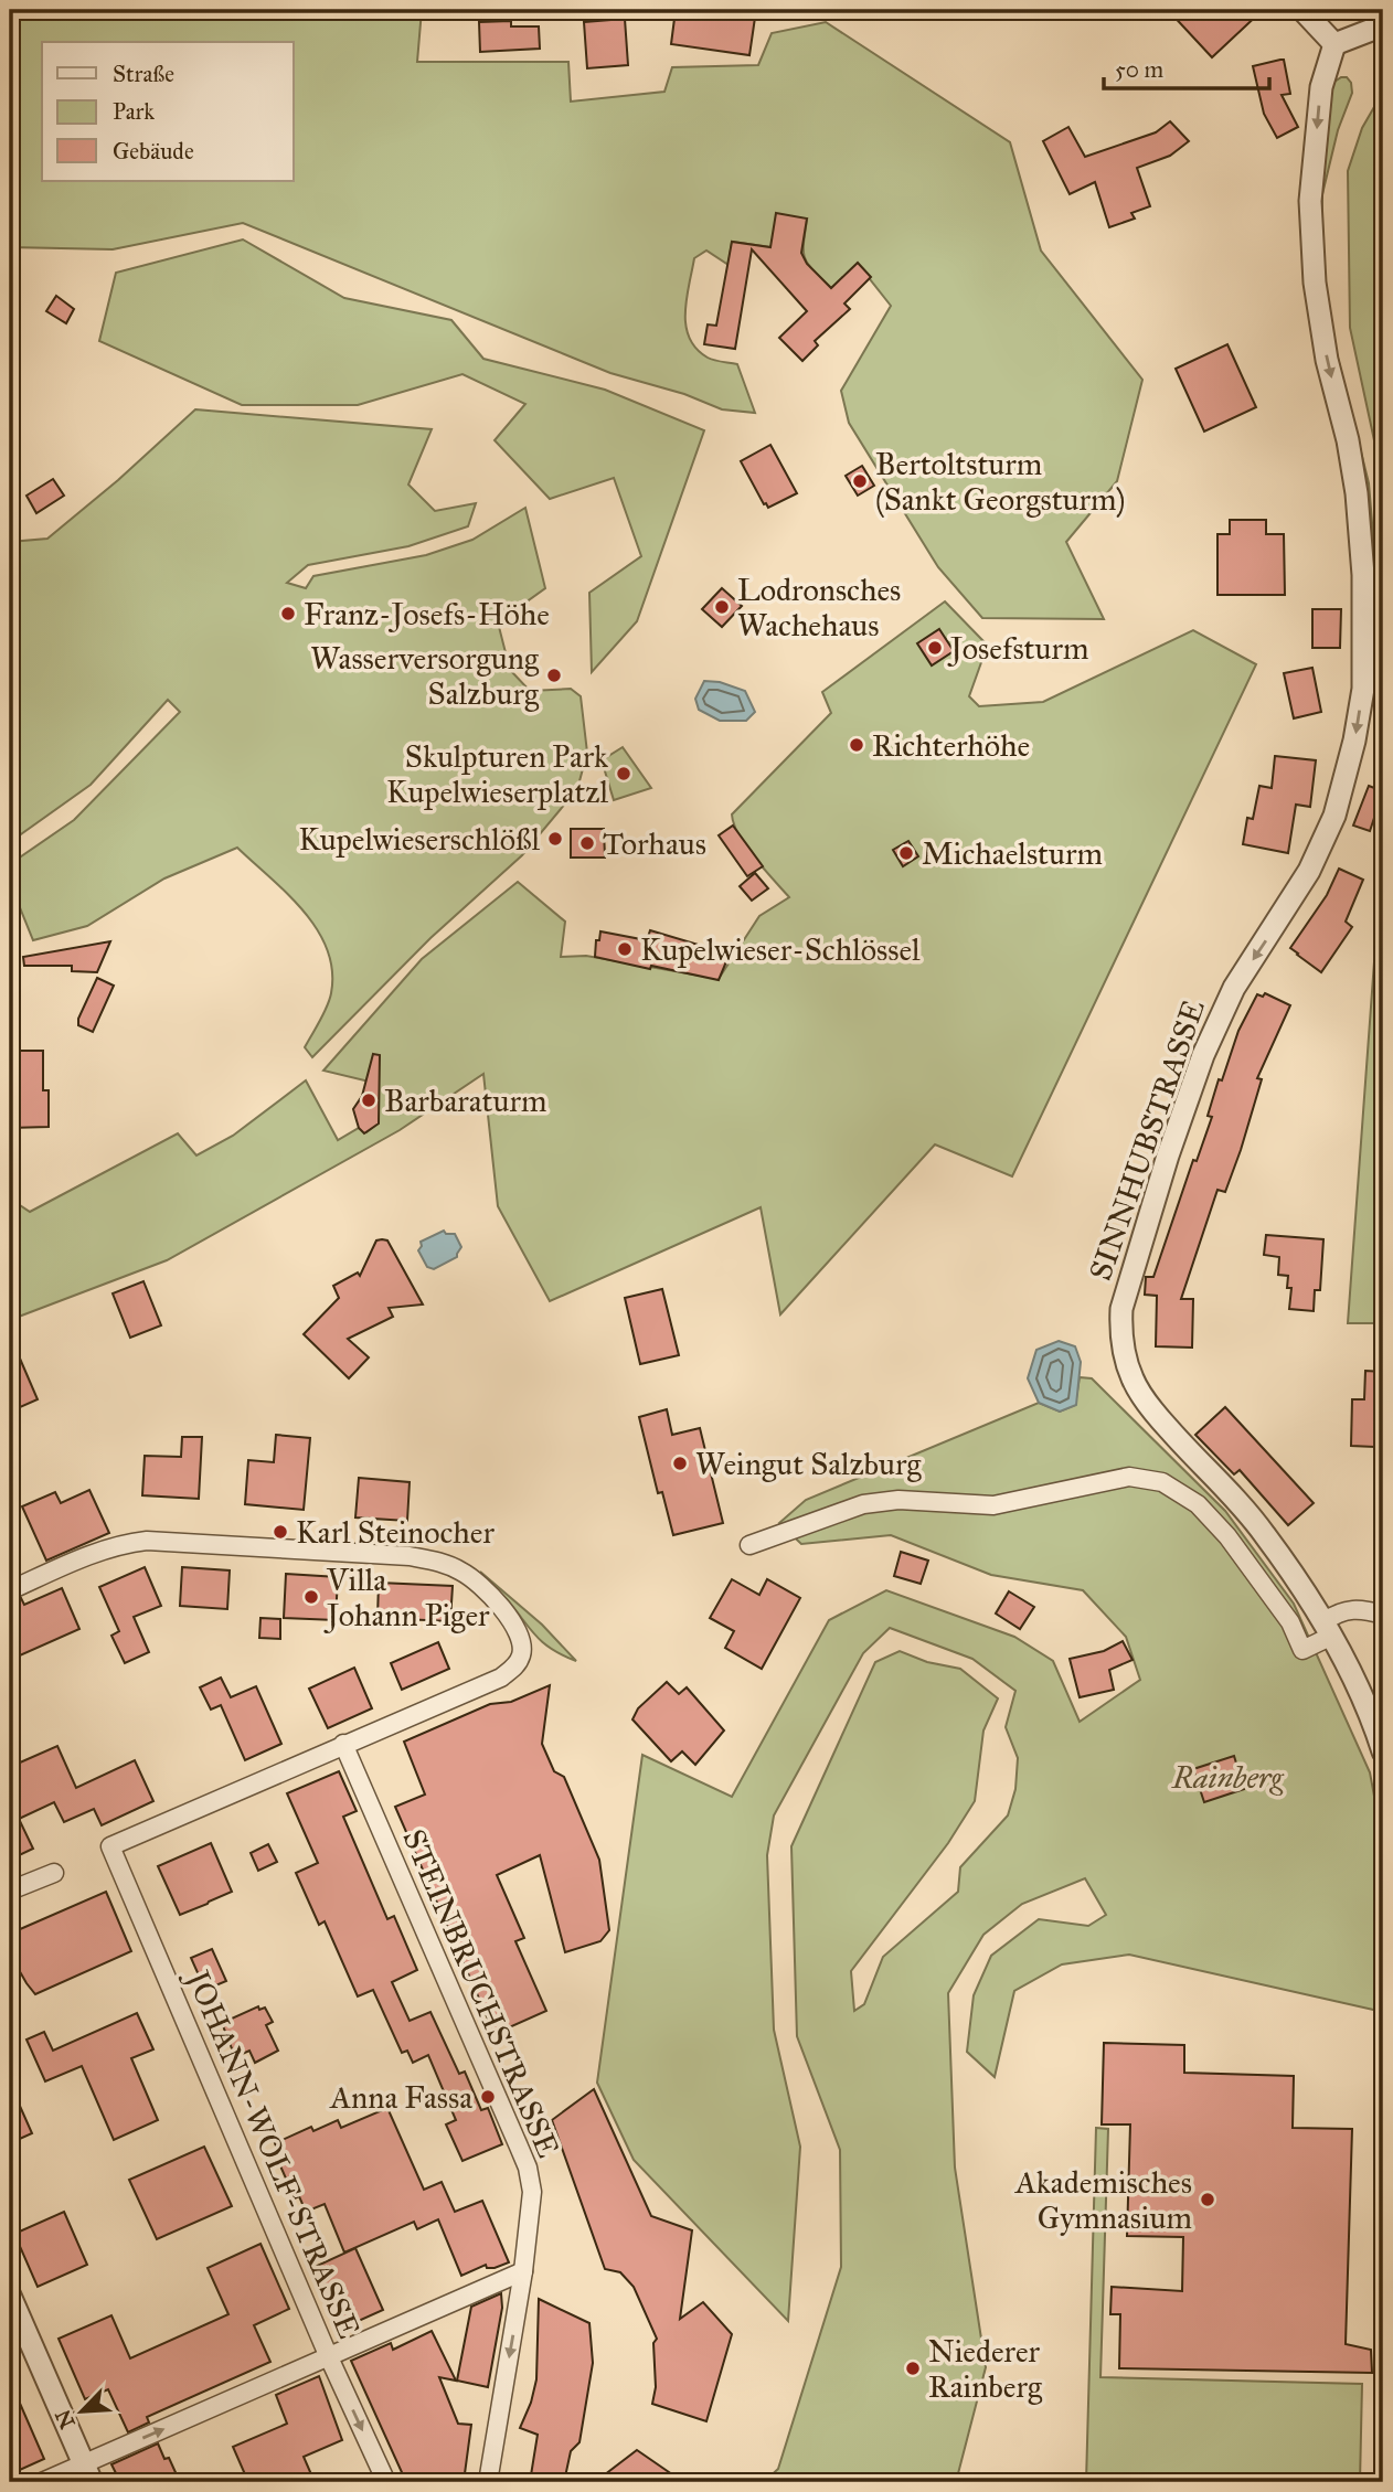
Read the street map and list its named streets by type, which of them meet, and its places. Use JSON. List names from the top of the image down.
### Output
{
  "streets": {
    "street": ["SINNHUBSTRASSE", "STEINBRUCHSTRASSE", "JOHANN-WOLF-STRASSE"]
  },
  "crossings": [
    ["STEINBRUCHSTRASSE", "JOHANN-WOLF-STRASSE"]
  ],
  "one_way": ["SINNHUBSTRASSE"],
  "parks": ["Rainberg"],
  "places": [
    "Bertoltsturm (Sankt Georgsturm)",
    "Lodronsches Wachehaus",
    "Franz-Josefs-Höhe",
    "Josefsturm",
    "Wasserversorgung Salzburg",
    "Richterhöhe",
    "Skulpturen Park Kupelwieserplatzl",
    "Kupelwieserschlößl",
    "Torhaus",
    "Michaelsturm",
    "Kupelwieser-Schlössel",
    "Barbaraturm",
    "Weingut Salzburg",
    "Karl Steinocher",
    "Villa Johann Piger",
    "Anna Fassa",
    "Akademisches Gymnasium",
    "Niederer Rainberg"
  ],
  "legend": ["Straße", "Park", "Gebäude"],
  "scale_bar": "50 m",
  "north": "bottom left"
}
